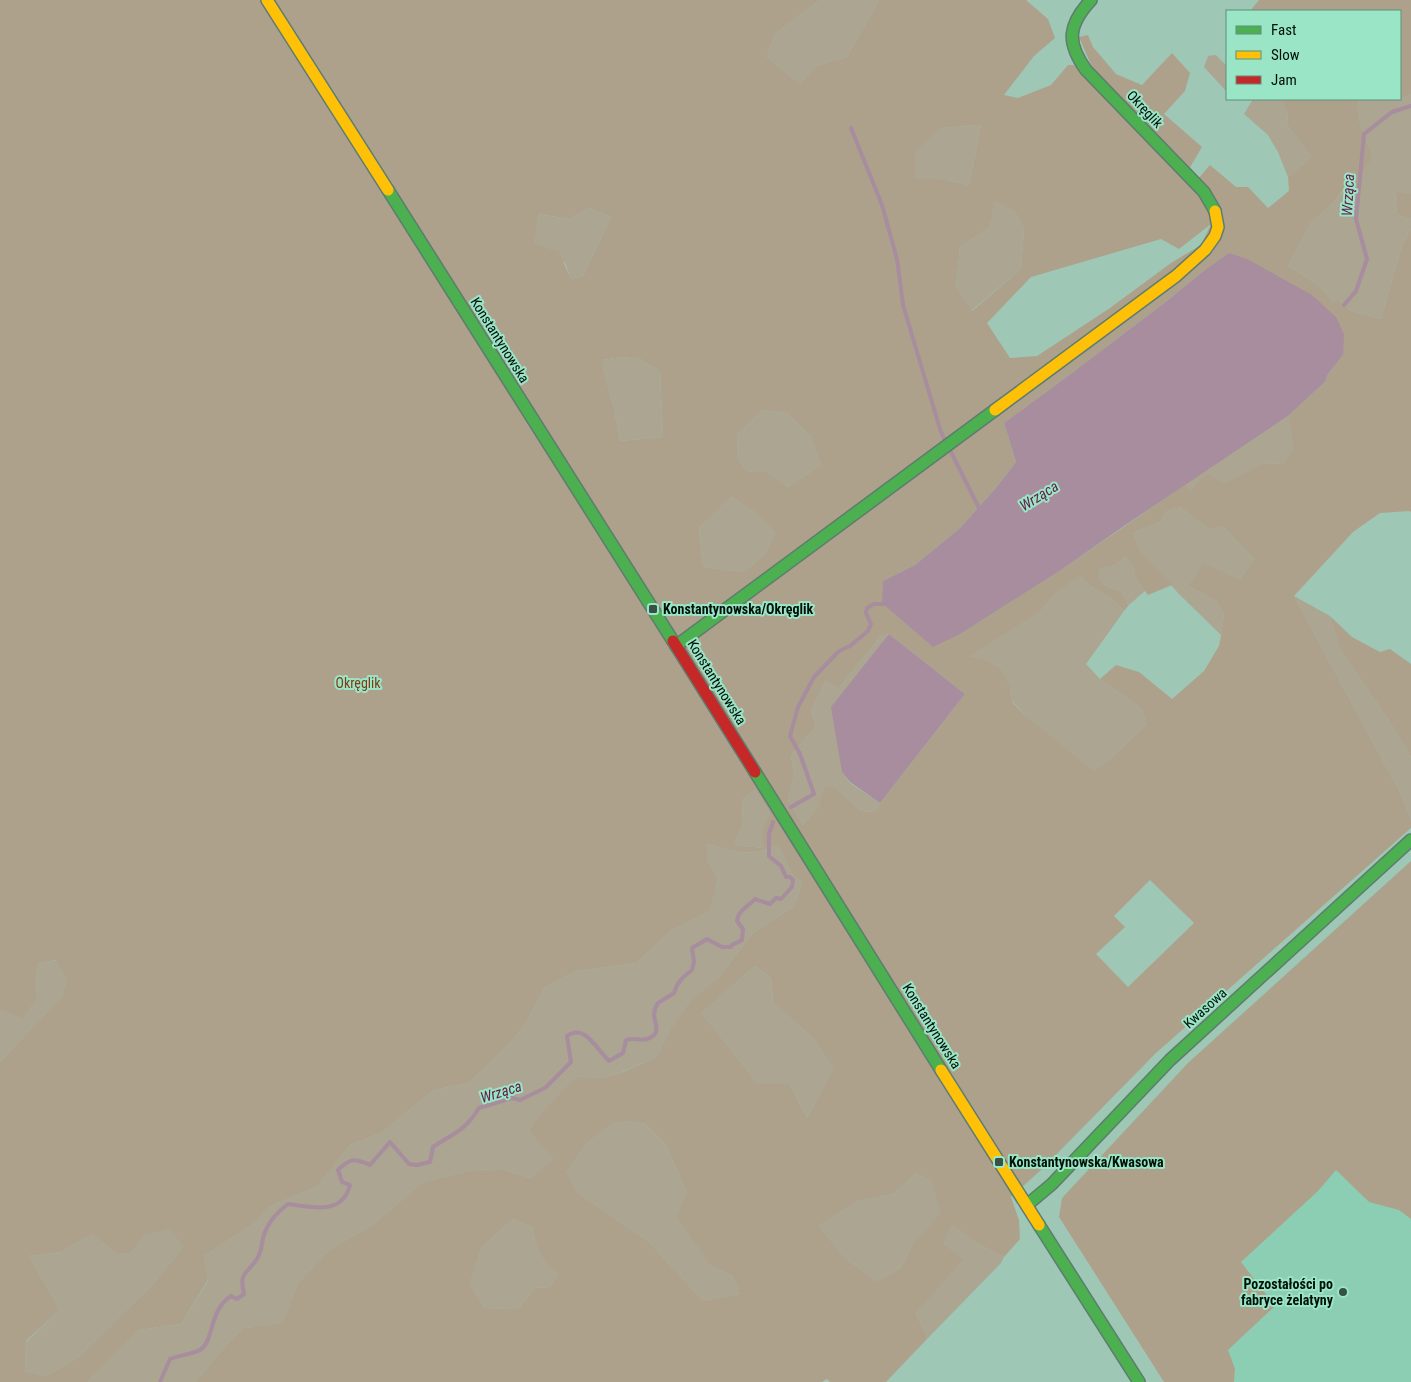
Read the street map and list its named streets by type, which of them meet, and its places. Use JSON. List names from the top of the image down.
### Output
{
  "streets": {
    "main road": ["Okręglik", "Konstantynowska", "Kwasowa"]
  },
  "crossings": [
    ["Okręglik", "Konstantynowska"],
    ["Konstantynowska", "Kwasowa"]
  ],
  "water": ["Wrząca"],
  "parks": ["Okręglik"],
  "places": {
    "transit": ["Konstantynowska/Okręglik", "Konstantynowska/Kwasowa"],
    "other": ["Pozostałości po fabryce żelatyny"]
  },
  "legend": ["Fast", "Slow", "Jam"]
}
